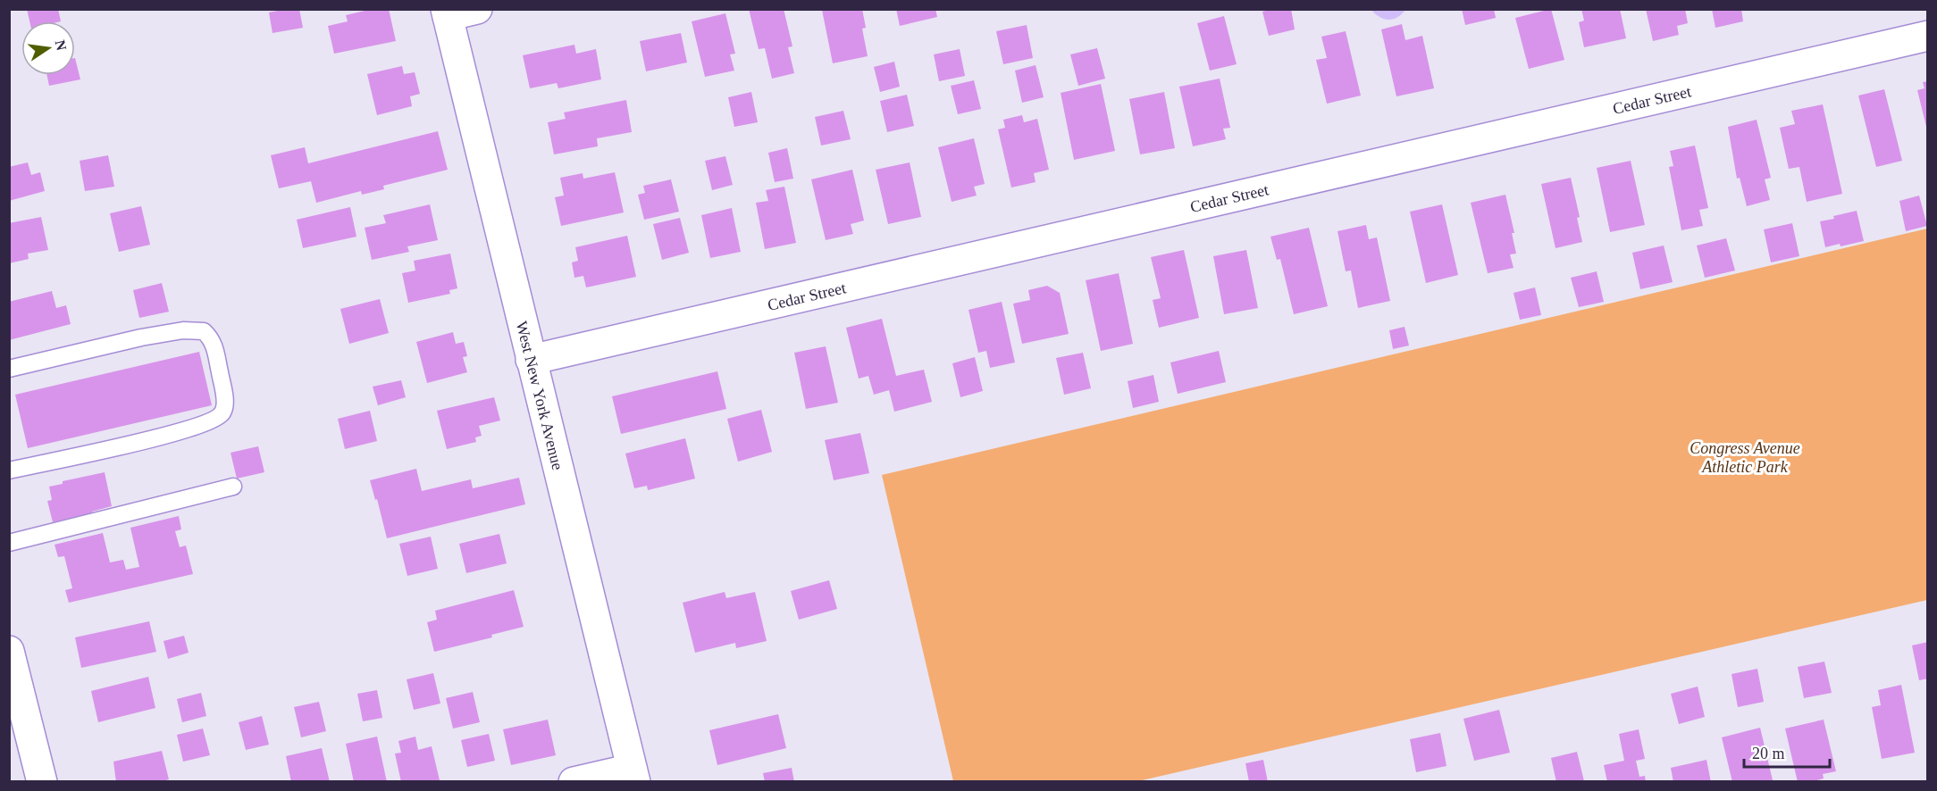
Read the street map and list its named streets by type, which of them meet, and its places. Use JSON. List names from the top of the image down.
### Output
{
  "streets": {
    "street": ["Cedar Street", "West New York Avenue"]
  },
  "crossings": [
    ["Cedar Street", "West New York Avenue"]
  ],
  "parks": ["Congress Avenue Athletic Park"],
  "scale_bar": "20 m",
  "north": "right"
}
